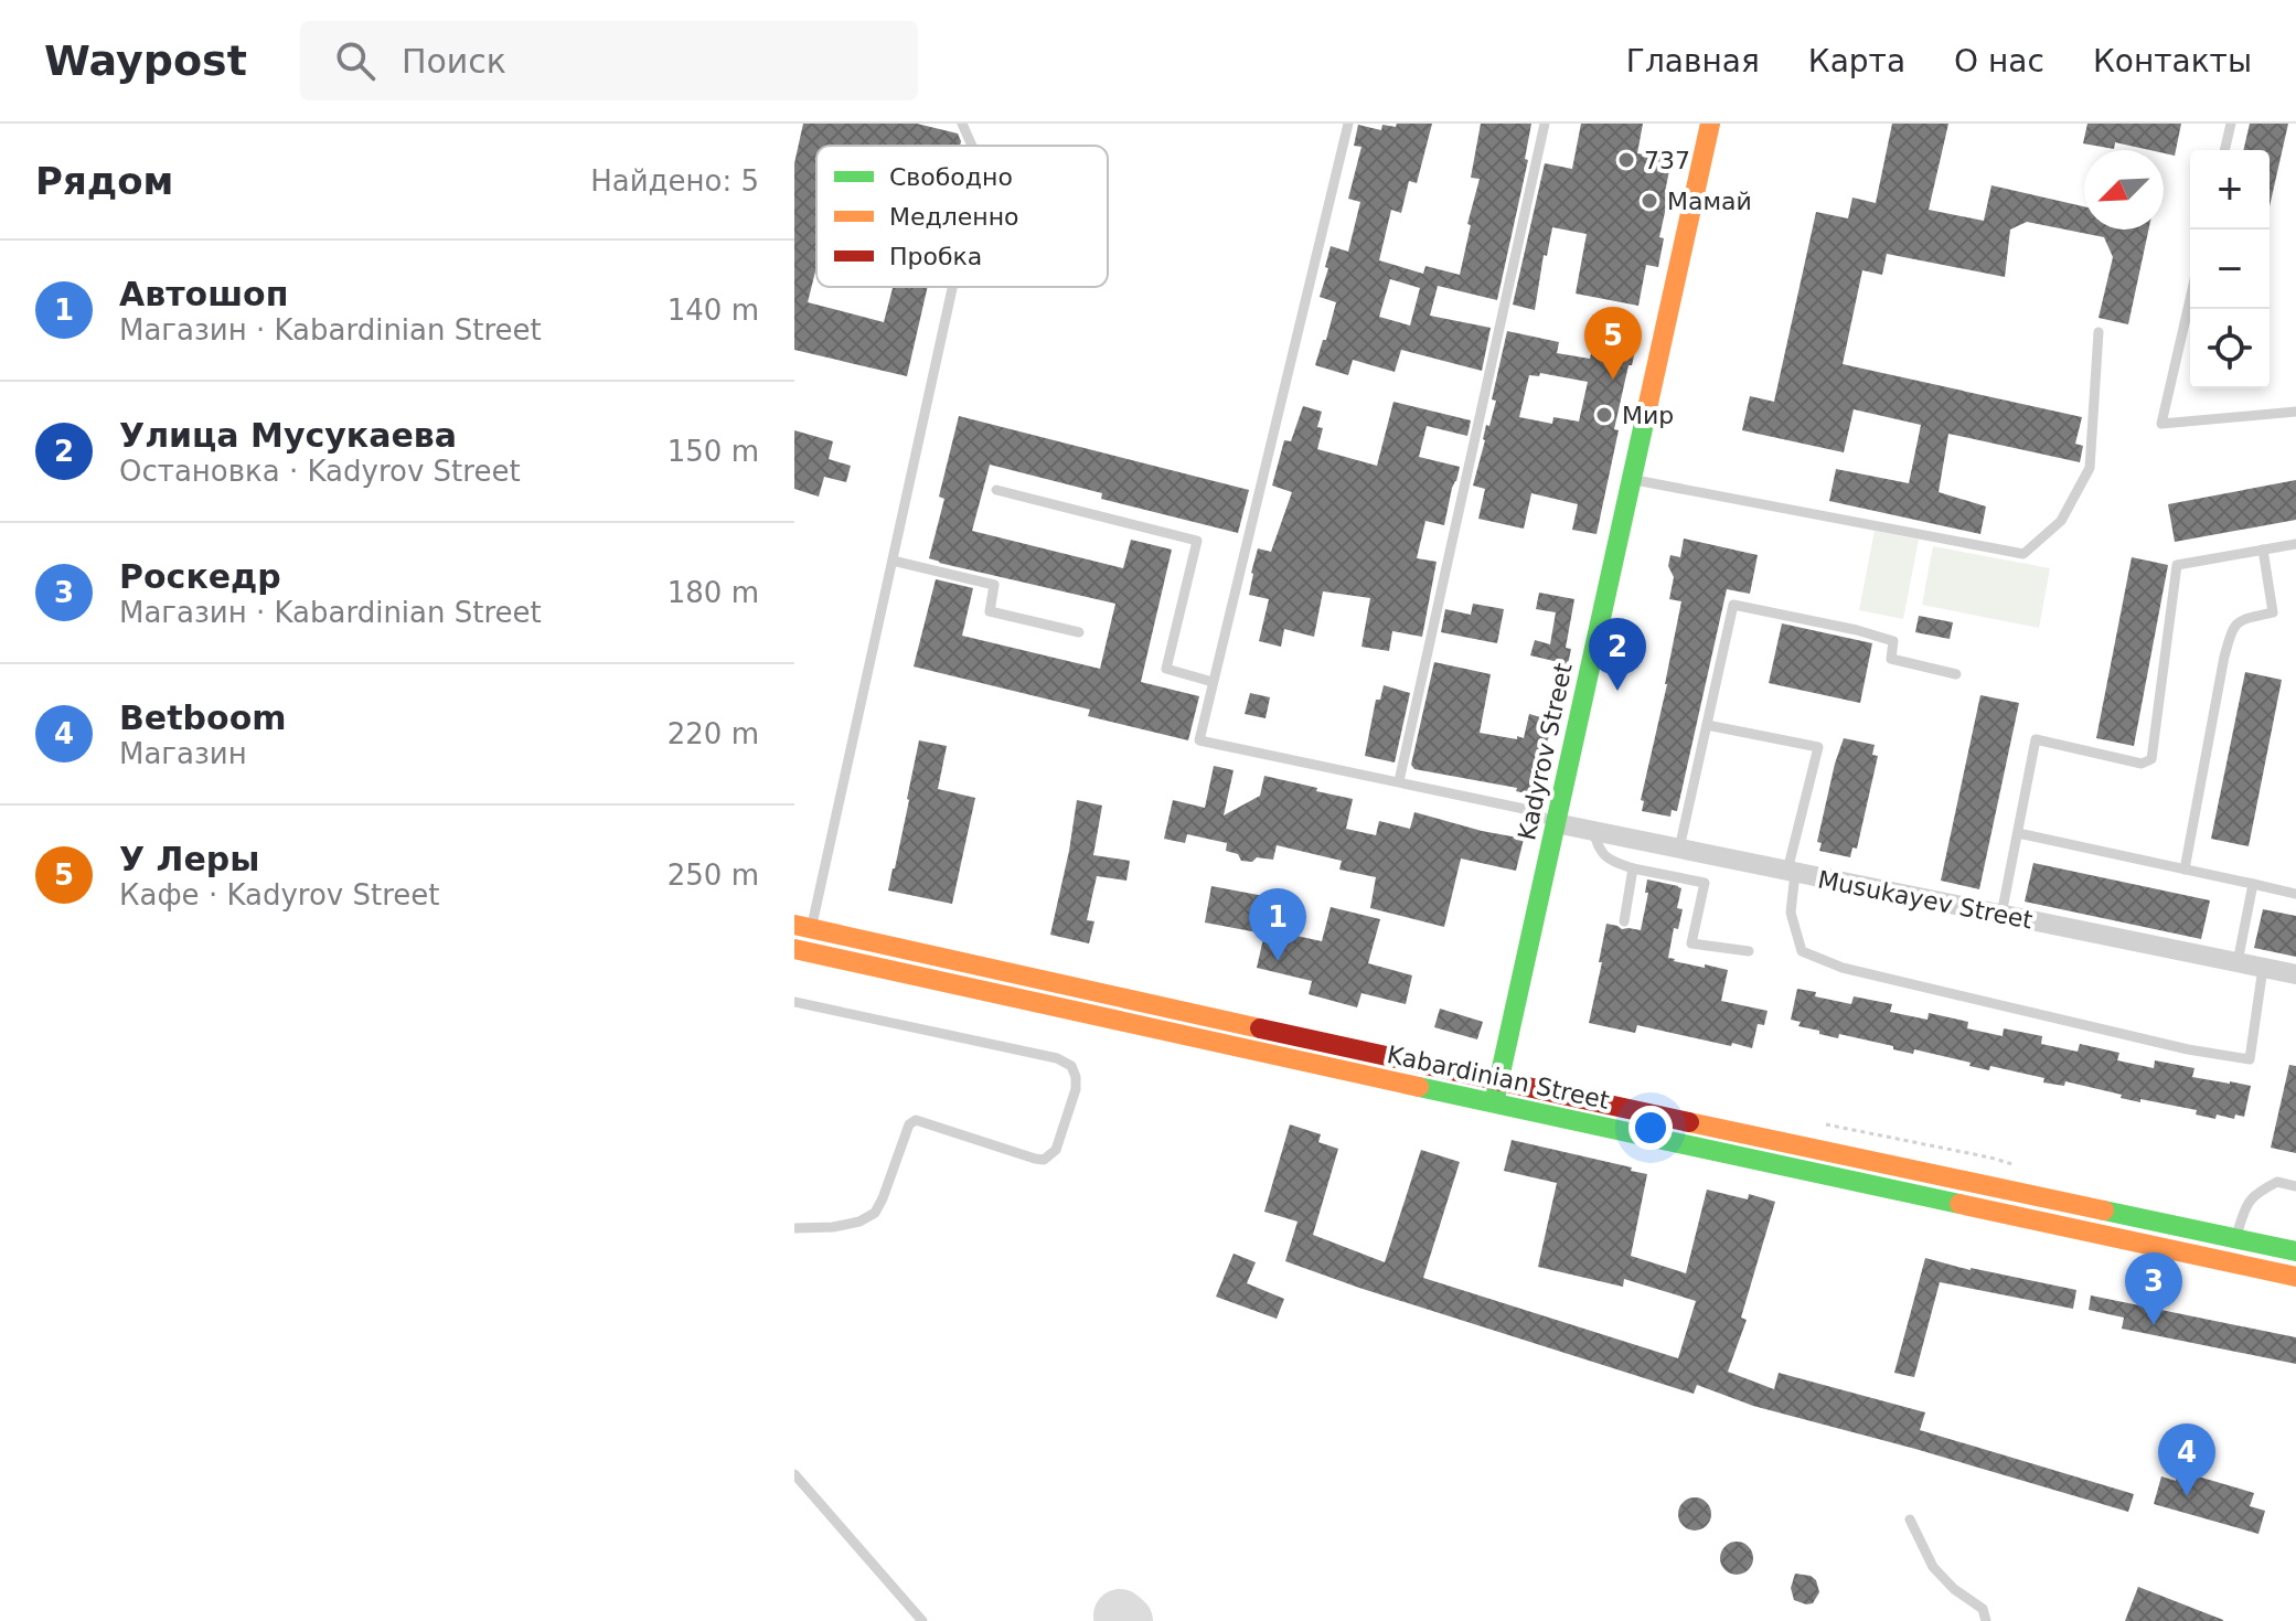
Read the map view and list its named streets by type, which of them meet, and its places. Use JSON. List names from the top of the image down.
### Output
{
  "streets": {
    "main road": ["Kadyrov Street", "Kabardinian Street"],
    "street": ["Musukayev Street"]
  },
  "crossings": [
    ["Kadyrov Street", "Musukayev Street"],
    ["Kadyrov Street", "Kabardinian Street"]
  ],
  "places": ["737", "Мамай", "Мир"],
  "legend": ["Свободно", "Медленно", "Пробка"],
  "north": "bottom left",
  "page": {
    "header": "Waypost",
    "search": "Поиск",
    "nav": [
      "Главная",
      "Карта",
      "О нас",
      "Контакты"
    ],
    "heading": ["Рядом", "Найдено: 5"],
    "map_buttons": ["+", "−"],
    "list": [
      {
        "mark": "1",
        "name": "Автошоп",
        "note": "Магазин · Kabardinian Street",
        "value": "140 m"
      },
      {
        "mark": "2",
        "name": "Улица Мусукаева",
        "note": "Остановка · Kadyrov Street",
        "value": "150 m"
      },
      {
        "mark": "3",
        "name": "Роскедр",
        "note": "Магазин · Kabardinian Street",
        "value": "180 m"
      },
      {
        "mark": "4",
        "name": "Betboom",
        "note": "Магазин",
        "value": "220 m"
      },
      {
        "mark": "5",
        "name": "У Леры",
        "note": "Кафе · Kadyrov Street",
        "value": "250 m"
      }
    ],
    "pins": [
      "5",
      "2",
      "1",
      "3",
      "4"
    ]
  }
}
